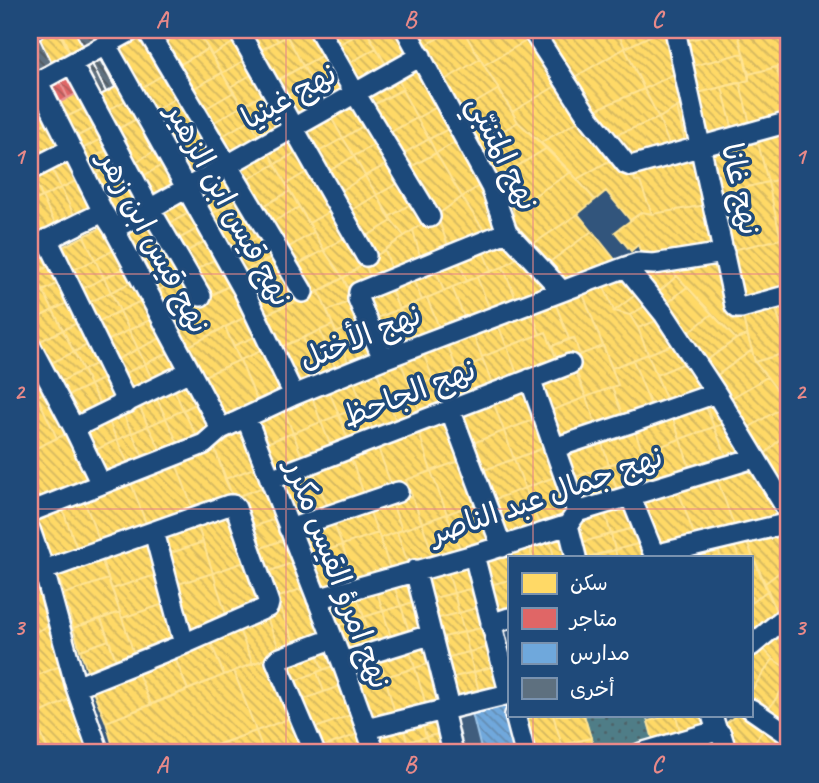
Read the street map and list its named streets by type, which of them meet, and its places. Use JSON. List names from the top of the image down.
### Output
{
  "streets": {
    "street": [
      "نهج غينيا",
      "نهج المتنبّي",
      "نهج غانا",
      "نهج قيس ابن الزهير",
      "نهج قيس ابن زهر",
      "نهج الأختل",
      "نهج الجاحظ",
      "نهج جمال عبد الناصر",
      "نهج امرؤ القيس مكرر"
    ]
  },
  "crossings": [
    ["نهج غينيا", "نهج المتنبّي"],
    ["نهج غينيا", "نهج قيس ابن الزهير"],
    ["نهج غينيا", "نهج قيس ابن زهر"],
    ["نهج المتنبّي", "نهج الأختل"],
    ["نهج غانا", "نهج الأختل"],
    ["نهج قيس ابن الزهير", "نهج الأختل"],
    ["نهج قيس ابن زهر", "نهج الأختل"],
    ["نهج الأختل", "نهج امرؤ القيس مكرر"],
    ["نهج الجاحظ", "نهج امرؤ القيس مكرر"],
    ["نهج جمال عبد الناصر", "نهج امرؤ القيس مكرر"]
  ],
  "legend": [
    "سكن",
    "متاجر",
    "مدارس",
    "أخرى"
  ],
  "grid": {
    "columns": ["A", "B", "C"],
    "rows": ["1", "2", "3"]
  }
}
